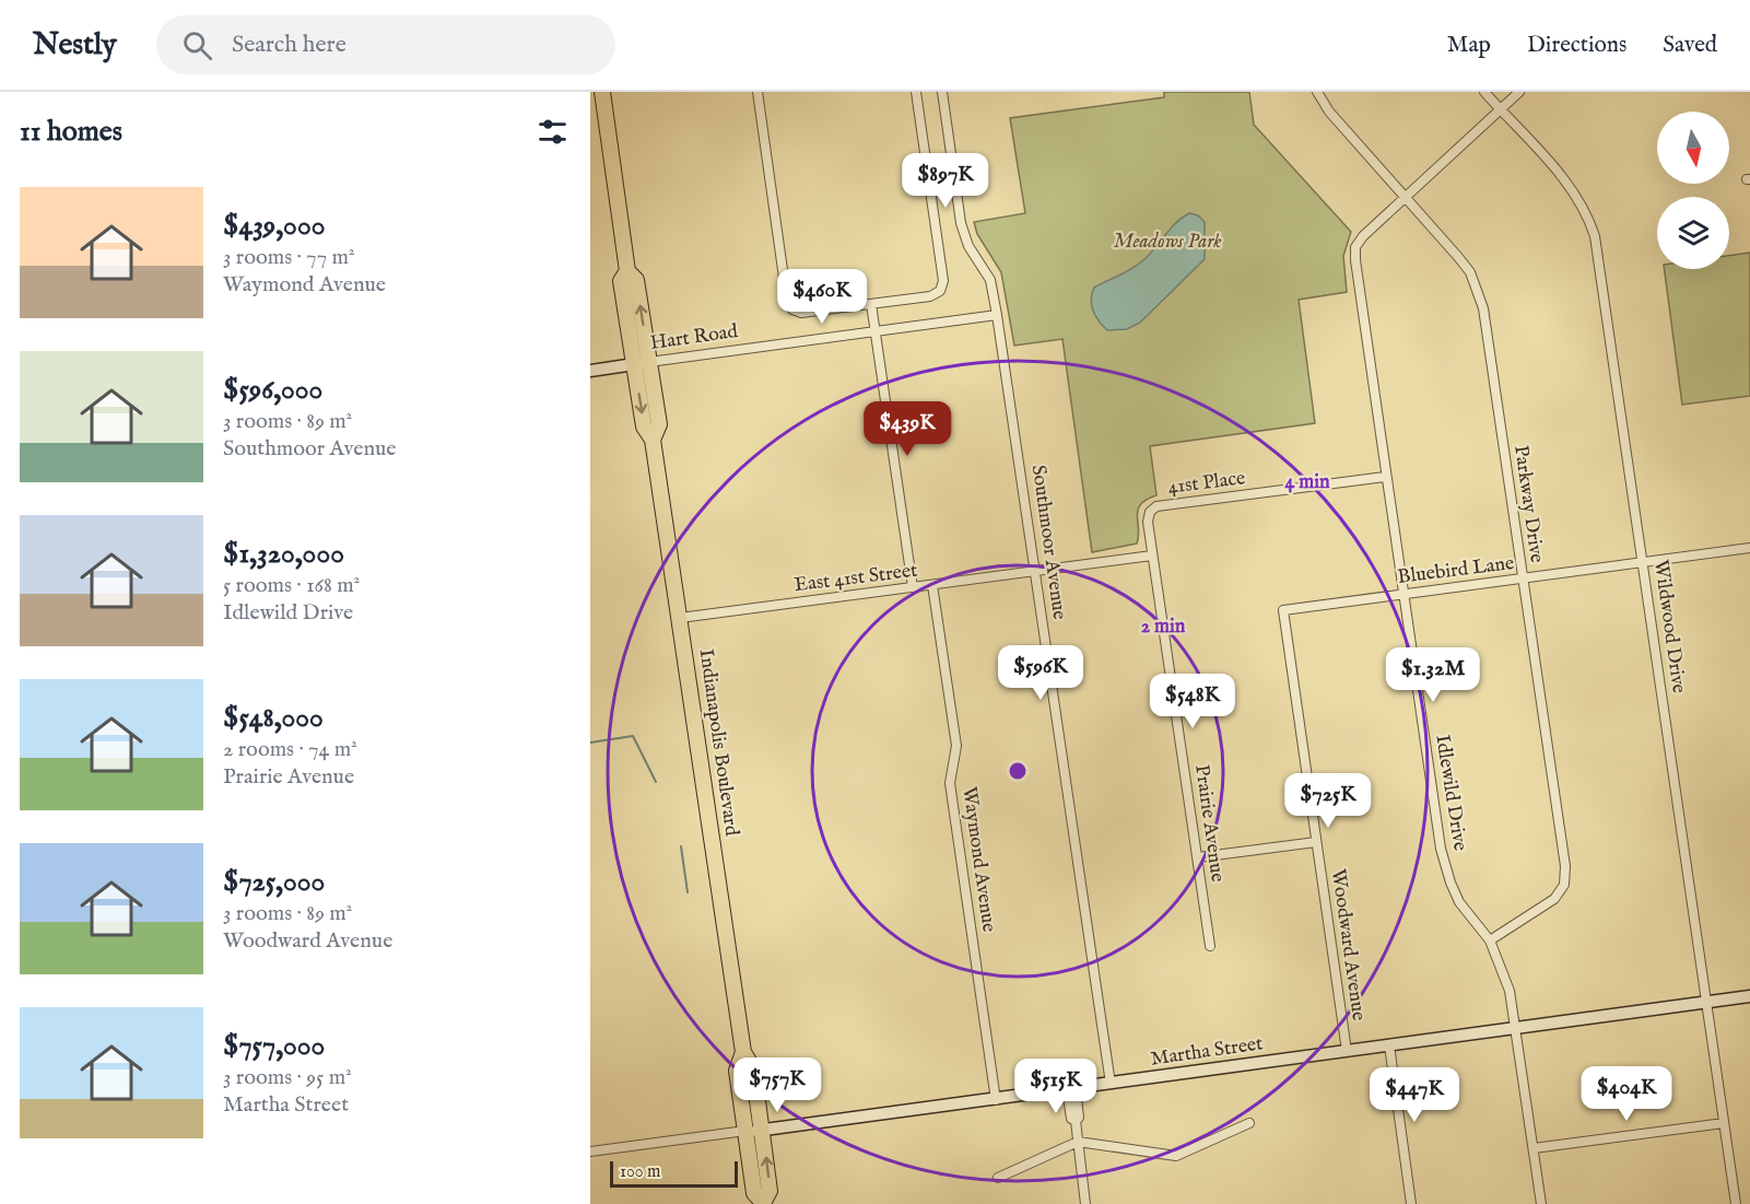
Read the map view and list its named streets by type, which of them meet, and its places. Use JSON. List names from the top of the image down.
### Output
{
  "streets": {
    "highway": ["Indianapolis Boulevard"],
    "street": [
      "Hart Road",
      "41st Place",
      "Parkway Drive",
      "Southmoor Avenue",
      "Bluebird Lane",
      "East 41st Street",
      "Wildwood Drive",
      "Idlewild Drive",
      "Prairie Avenue",
      "Waymond Avenue",
      "Woodward Avenue",
      "Martha Street"
    ]
  },
  "crossings": [
    ["Hart Road", "Southmoor Avenue"],
    ["Hart Road", "Indianapolis Boulevard"],
    ["41st Place", "Idlewild Drive"],
    ["41st Place", "Prairie Avenue"],
    ["Parkway Drive", "Bluebird Lane"],
    ["Parkway Drive", "Idlewild Drive"],
    ["Southmoor Avenue", "East 41st Street"],
    ["Southmoor Avenue", "Martha Street"],
    ["Bluebird Lane", "Wildwood Drive"],
    ["Bluebird Lane", "Idlewild Drive"],
    ["Bluebird Lane", "Woodward Avenue"],
    ["East 41st Street", "Indianapolis Boulevard"],
    ["East 41st Street", "Prairie Avenue"],
    ["East 41st Street", "Waymond Avenue"],
    ["Wildwood Drive", "Martha Street"],
    ["Indianapolis Boulevard", "Martha Street"],
    ["Idlewild Drive", "Martha Street"],
    ["Waymond Avenue", "Martha Street"],
    ["Woodward Avenue", "Martha Street"]
  ],
  "parks": ["Meadows Park"],
  "scale_bar": "100 m",
  "north": "bottom",
  "page": {
    "header": "Nestly",
    "search": "Search here",
    "nav": ["Map", "Directions", "Saved"],
    "heading": "11 homes",
    "price": [
      "$897K",
      "$460K",
      "$439K",
      "$596K",
      "$1.32M",
      "$548K",
      "$725K",
      "$757K",
      "$515K",
      "$404K",
      "$447K"
    ],
    "list": [
      {
        "name": "$439,000",
        "note": "3 rooms · 77 m² · Waymond Avenue"
      },
      {
        "name": "$596,000",
        "note": "3 rooms · 89 m² · Southmoor Avenue"
      },
      {
        "name": "$1,320,000",
        "note": "5 rooms · 168 m² · Idlewild Drive"
      },
      {
        "name": "$548,000",
        "note": "2 rooms · 74 m² · Prairie Avenue"
      },
      {
        "name": "$725,000",
        "note": "3 rooms · 89 m² · Woodward Avenue"
      },
      {
        "name": "$757,000",
        "note": "3 rooms · 95 m² · Martha Street"
      }
    ],
    "scale": "100 m"
  },
  "rings": ["4 min", "2 min"]
}
